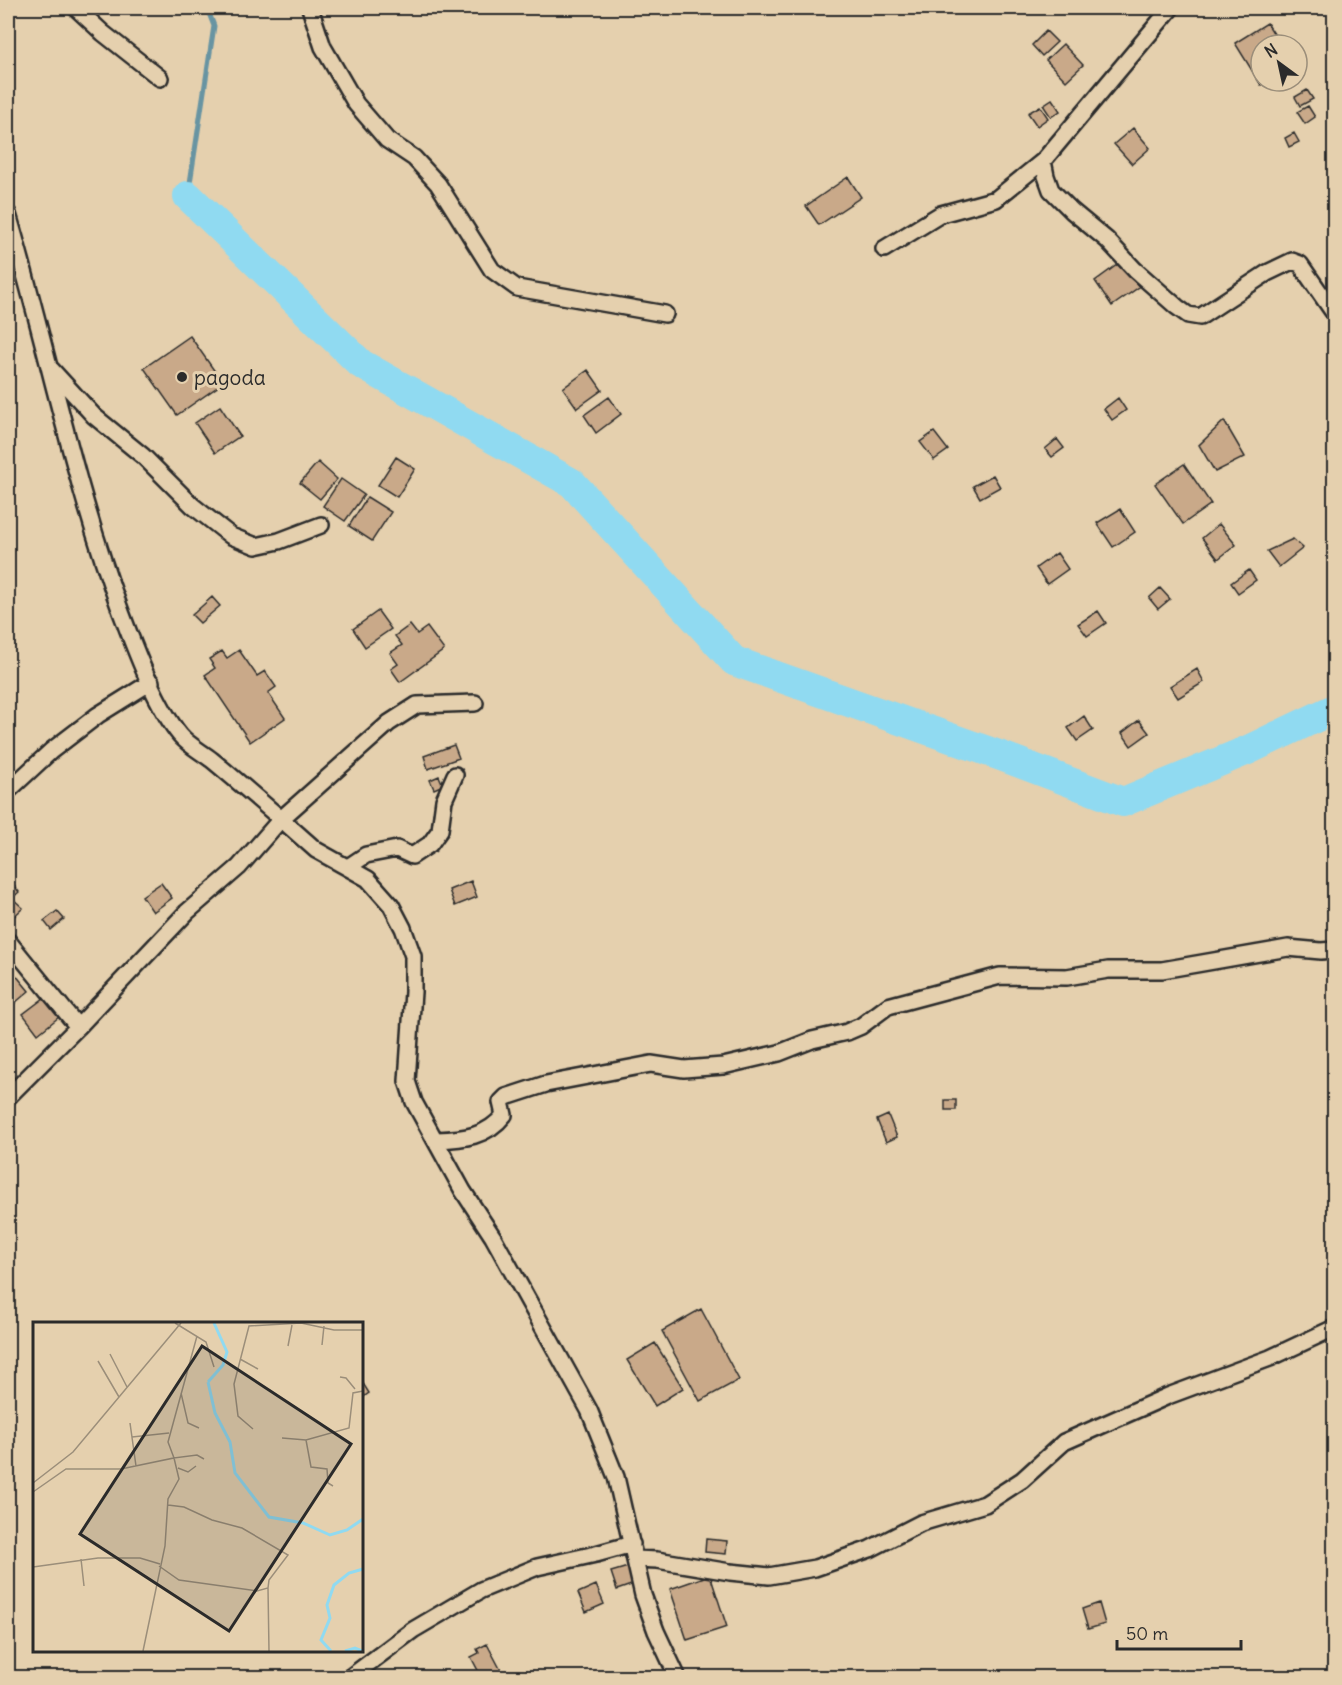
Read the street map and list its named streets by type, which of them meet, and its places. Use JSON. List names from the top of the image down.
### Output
{
  "places": ["pagoda"],
  "scale_bar": "50 m",
  "north": "top left"
}
